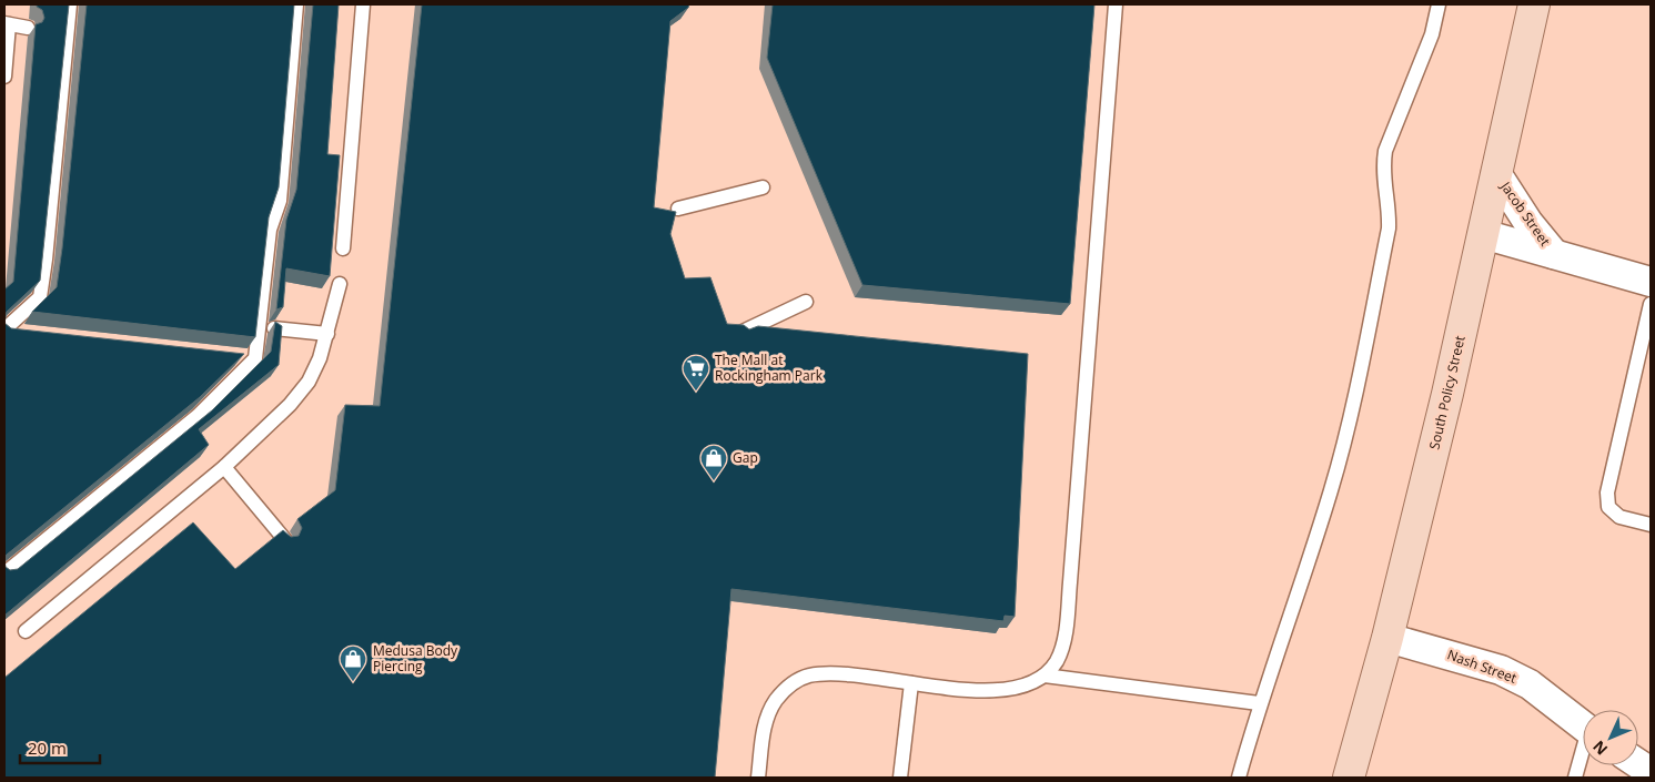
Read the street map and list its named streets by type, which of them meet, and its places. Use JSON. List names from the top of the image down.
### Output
{
  "streets": {
    "street": ["Jacob Street", "South Policy Street", "Nash Street"]
  },
  "crossings": [
    ["Jacob Street", "South Policy Street"],
    ["South Policy Street", "Nash Street"]
  ],
  "places": {
    "supermarket": ["The Mall at Rockingham Park"],
    "shop": ["Gap", "Medusa Body Piercing"]
  },
  "scale_bar": "20 m",
  "north": "bottom left"
}
